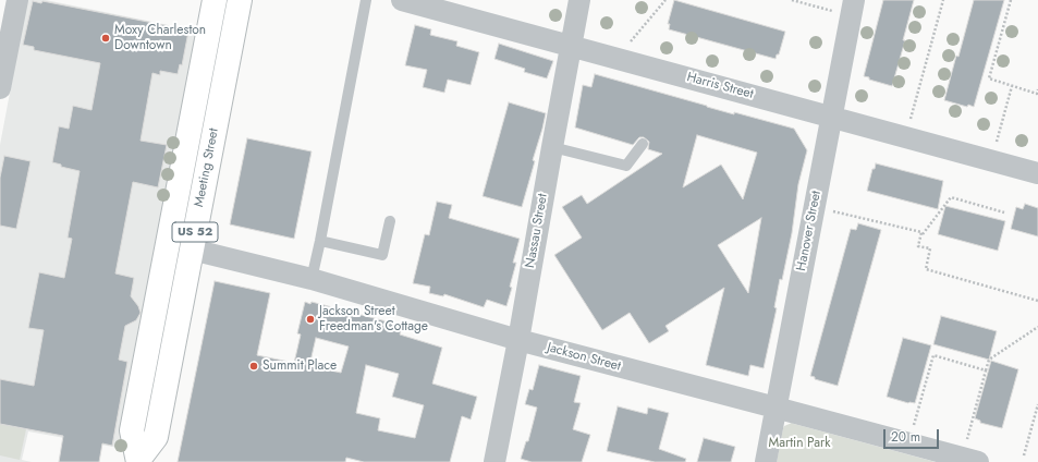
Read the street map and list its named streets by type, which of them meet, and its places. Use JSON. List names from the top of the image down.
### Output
{
  "streets": {
    "main road": ["Meeting Street", "US 52"],
    "street": [
      "Harris Street",
      "Nassau Street",
      "Hanover Street",
      "Jackson Street"
    ]
  },
  "crossings": [
    ["Harris Street", "Nassau Street"],
    ["Harris Street", "Hanover Street"],
    ["Meeting Street", "Jackson Street"],
    ["Nassau Street", "Jackson Street"],
    ["Hanover Street", "Jackson Street"]
  ],
  "parks": ["Martin Park"],
  "places": ["Moxy Charleston Downtown", "Jackson Street Freedman's Cottage", "Summit Place"],
  "scale_bar": "20 m"
}
